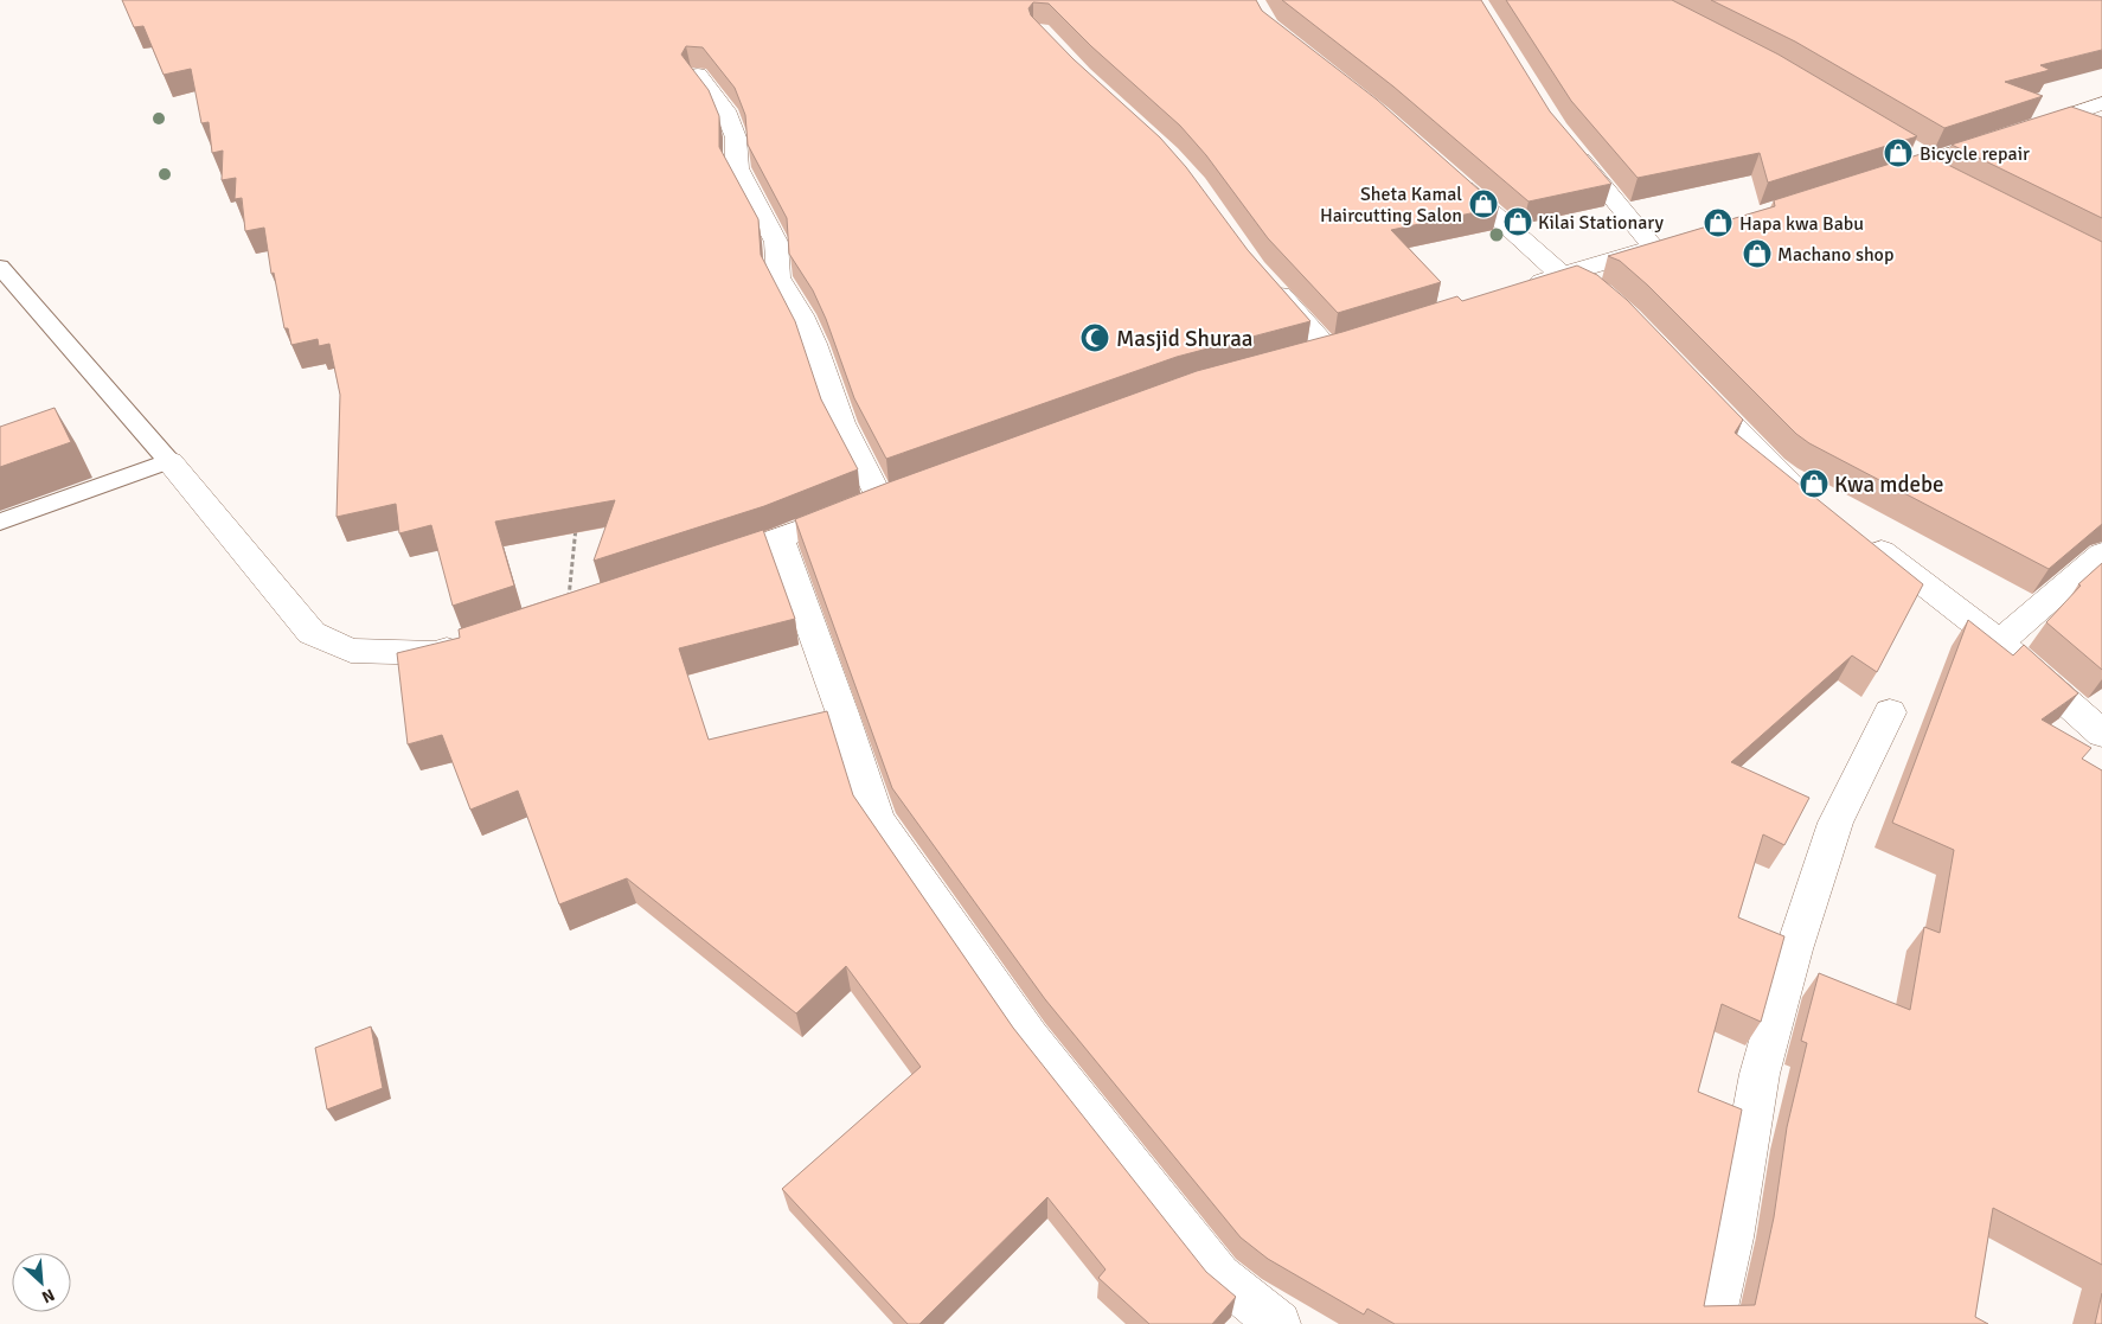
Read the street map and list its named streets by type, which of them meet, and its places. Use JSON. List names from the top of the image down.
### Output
{
  "places": {
    "shop": [
      "Bicycle repair",
      "Sheta Kamal Haircutting Salon",
      "Kilai Stationary",
      "Hapa kwa Babu",
      "Machano shop",
      "Kwa mdebe"
    ],
    "mosque": ["Masjid Shuraa"]
  },
  "north": "bottom right"
}
